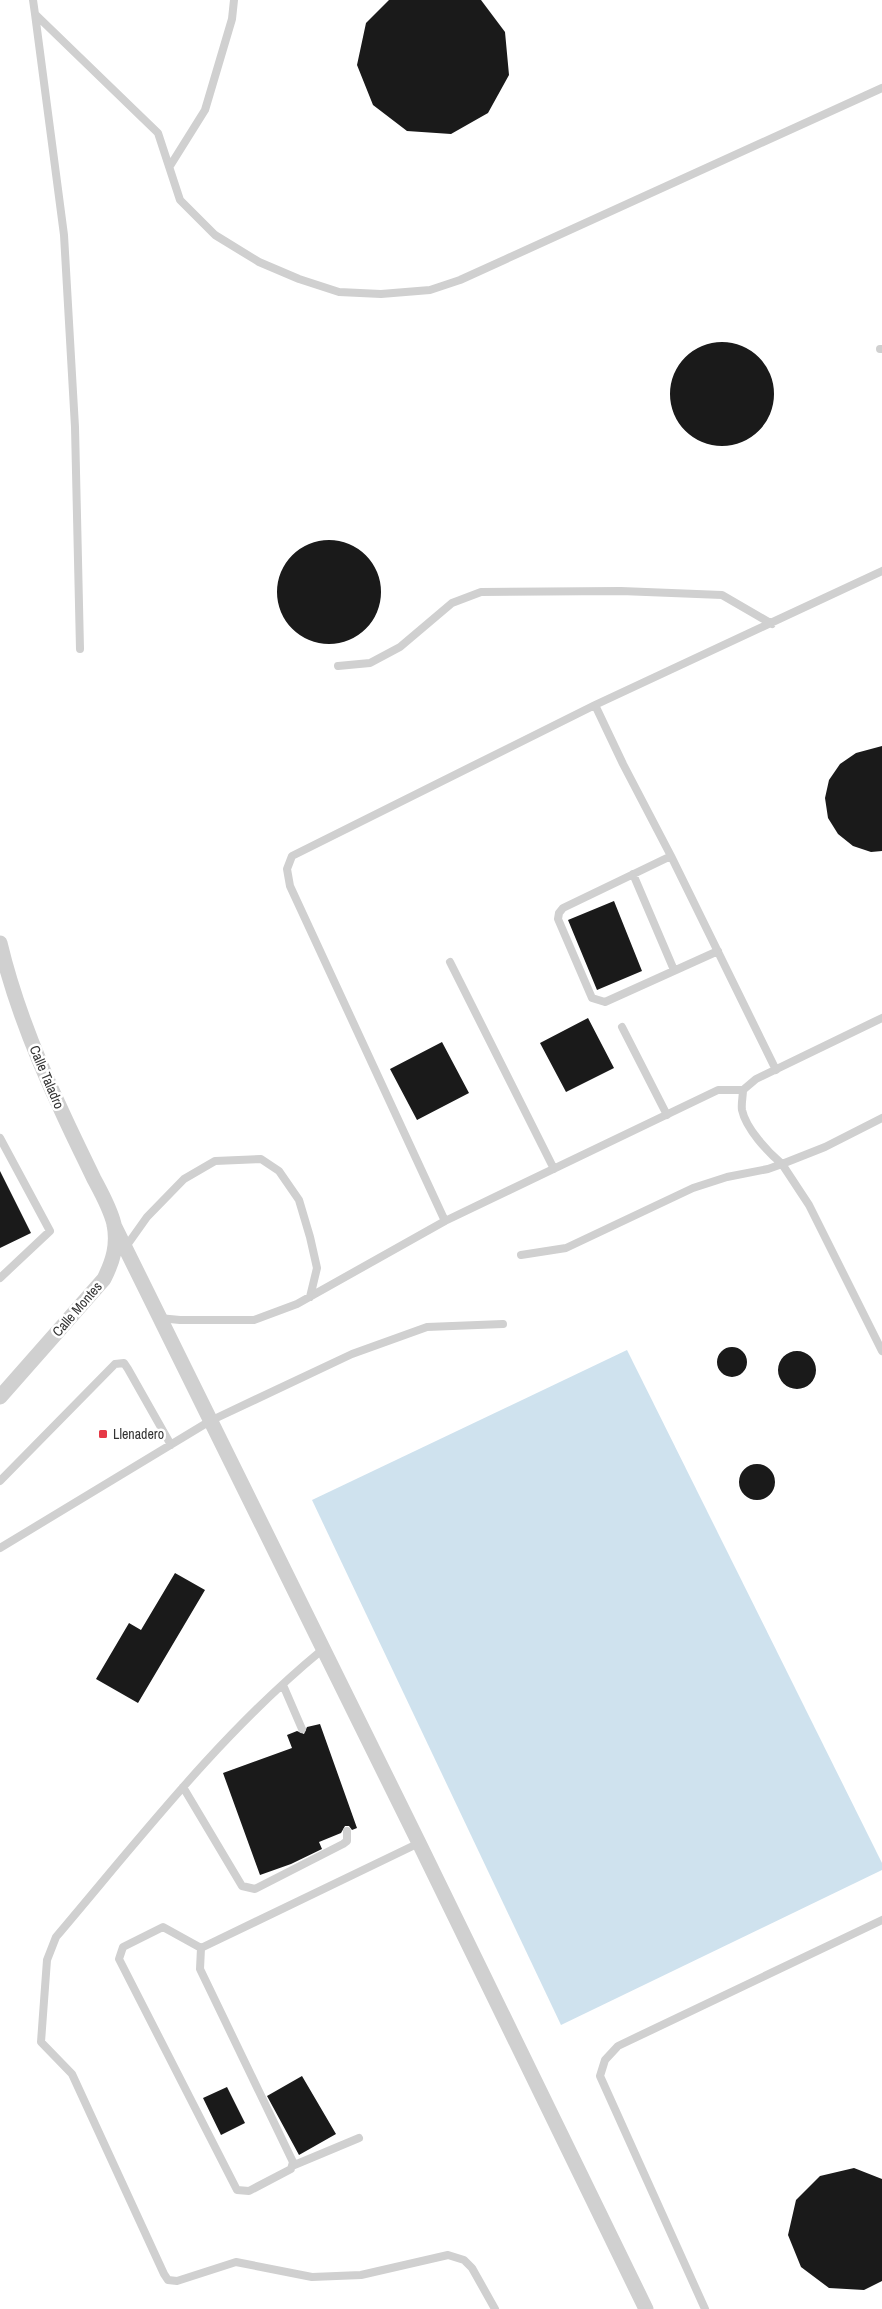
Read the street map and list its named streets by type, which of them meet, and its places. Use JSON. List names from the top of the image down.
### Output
{
  "streets": {
    "street": ["Calle Taladro", "Calle Montes"]
  },
  "crossings": [
    ["Calle Taladro", "Calle Montes"]
  ],
  "places": {
    "transit": ["Llenadero"]
  }
}
